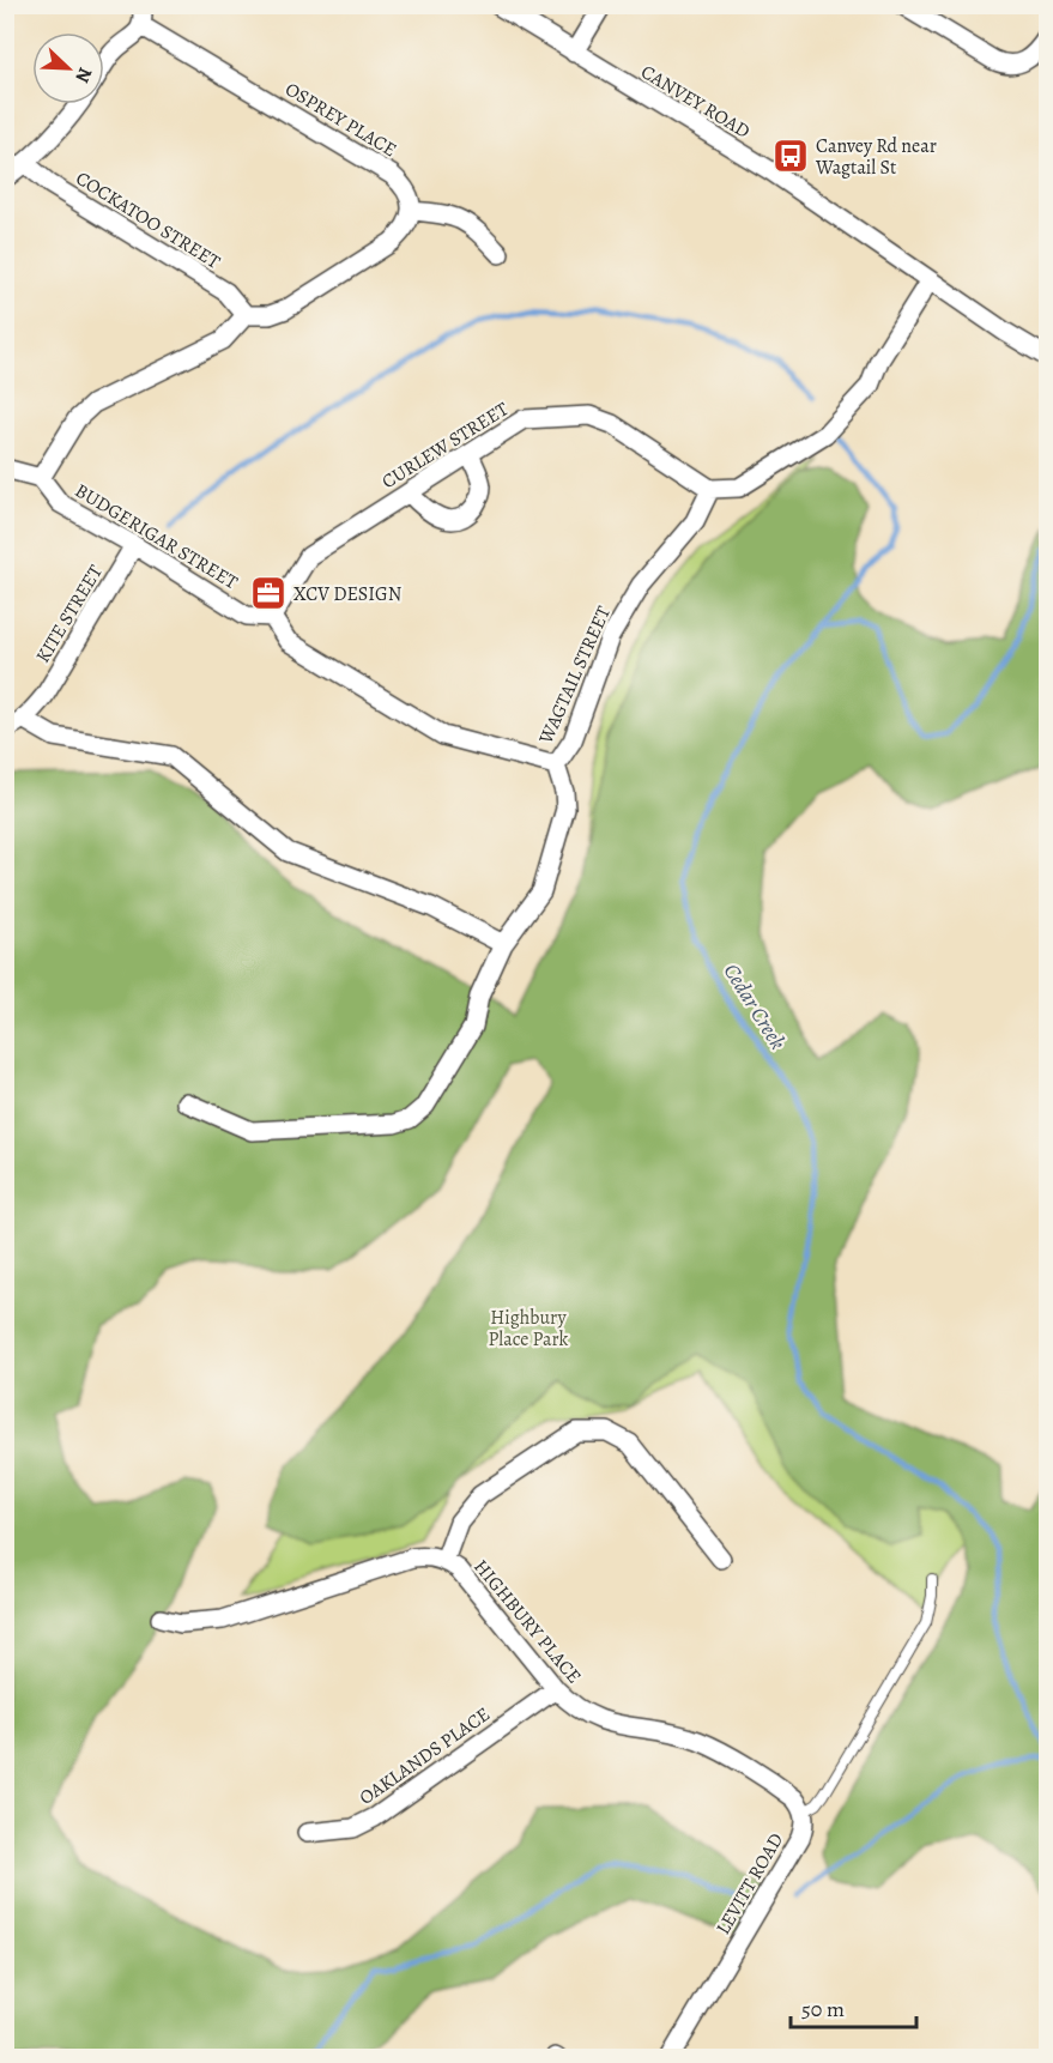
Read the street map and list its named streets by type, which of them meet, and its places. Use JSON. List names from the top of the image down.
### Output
{
  "streets": {
    "street": [
      "CANVEY ROAD",
      "OSPREY PLACE",
      "COCKATOO STREET",
      "CURLEW STREET",
      "BUDGERIGAR STREET",
      "KITE STREET",
      "WAGTAIL STREET",
      "HIGHBURY PLACE",
      "OAKLANDS PLACE",
      "LEVITT ROAD"
    ]
  },
  "crossings": [
    ["CURLEW STREET", "BUDGERIGAR STREET"],
    ["CURLEW STREET", "WAGTAIL STREET"],
    ["BUDGERIGAR STREET", "KITE STREET"],
    ["HIGHBURY PLACE", "OAKLANDS PLACE"],
    ["HIGHBURY PLACE", "LEVITT ROAD"]
  ],
  "water": ["Cedar Creek"],
  "parks": ["Highbury Place Park"],
  "places": {
    "bus stop": ["Canvey Rd near Wagtail St"],
    "office": ["XCV DESIGN"]
  },
  "scale_bar": "50 m",
  "north": "bottom right"
}
